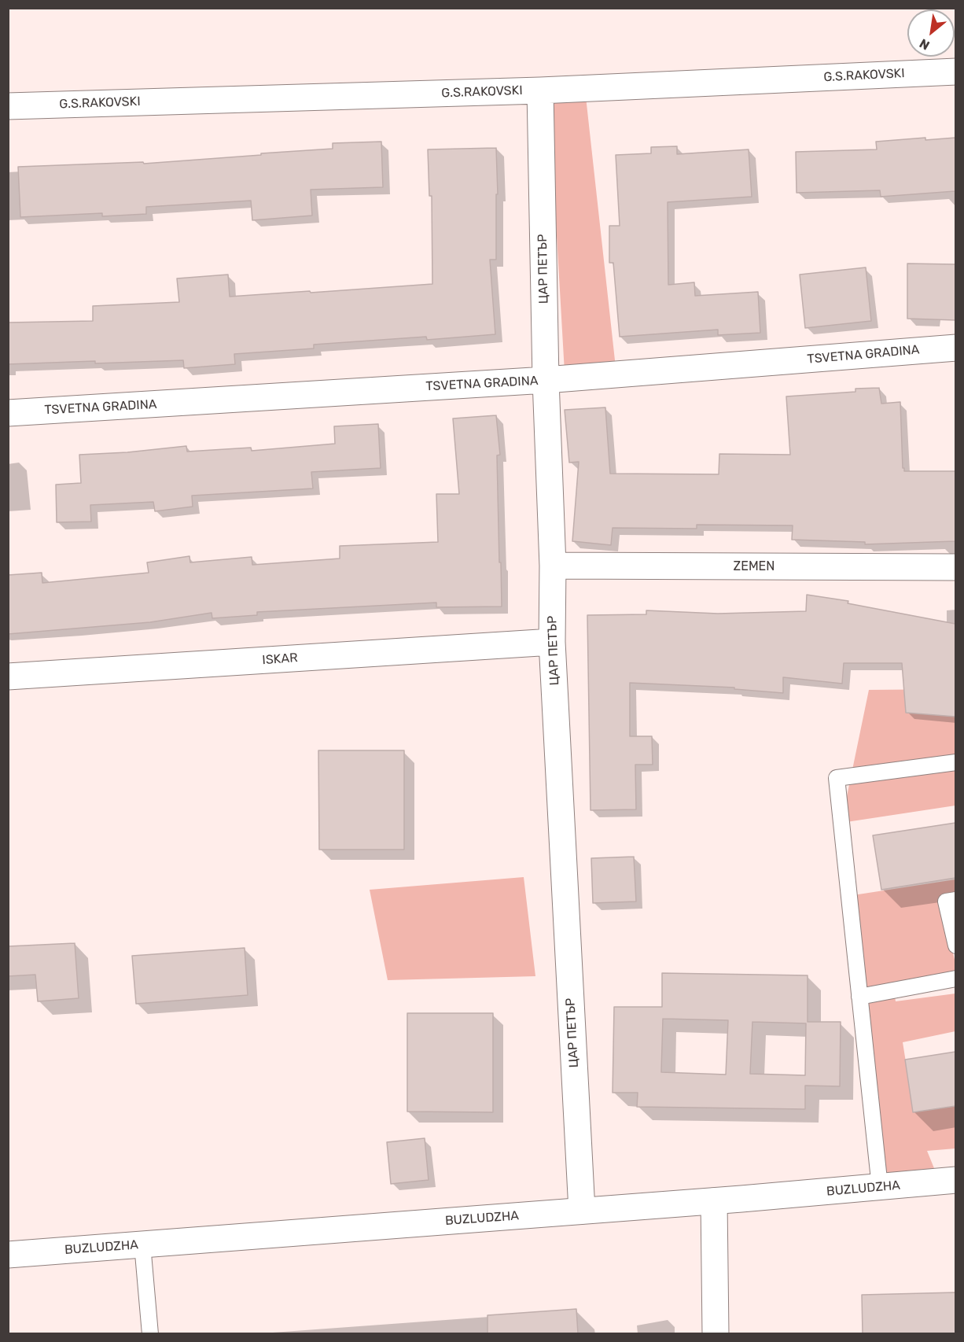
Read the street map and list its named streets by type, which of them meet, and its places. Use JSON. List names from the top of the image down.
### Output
{
  "streets": {
    "street": [
      "G.S.RAKOVSKI",
      "ЦАР ПЕТЪР",
      "TSVETNA GRADINA",
      "ZEMEN",
      "ISKAR",
      "BUZLUDZHA"
    ]
  },
  "crossings": [
    ["G.S.RAKOVSKI", "ЦАР ПЕТЪР"],
    ["ЦАР ПЕТЪР", "TSVETNA GRADINA"],
    ["ЦАР ПЕТЪР", "ZEMEN"],
    ["ЦАР ПЕТЪР", "ISKAR"],
    ["ЦАР ПЕТЪР", "BUZLUDZHA"]
  ],
  "north": "bottom left"
}
